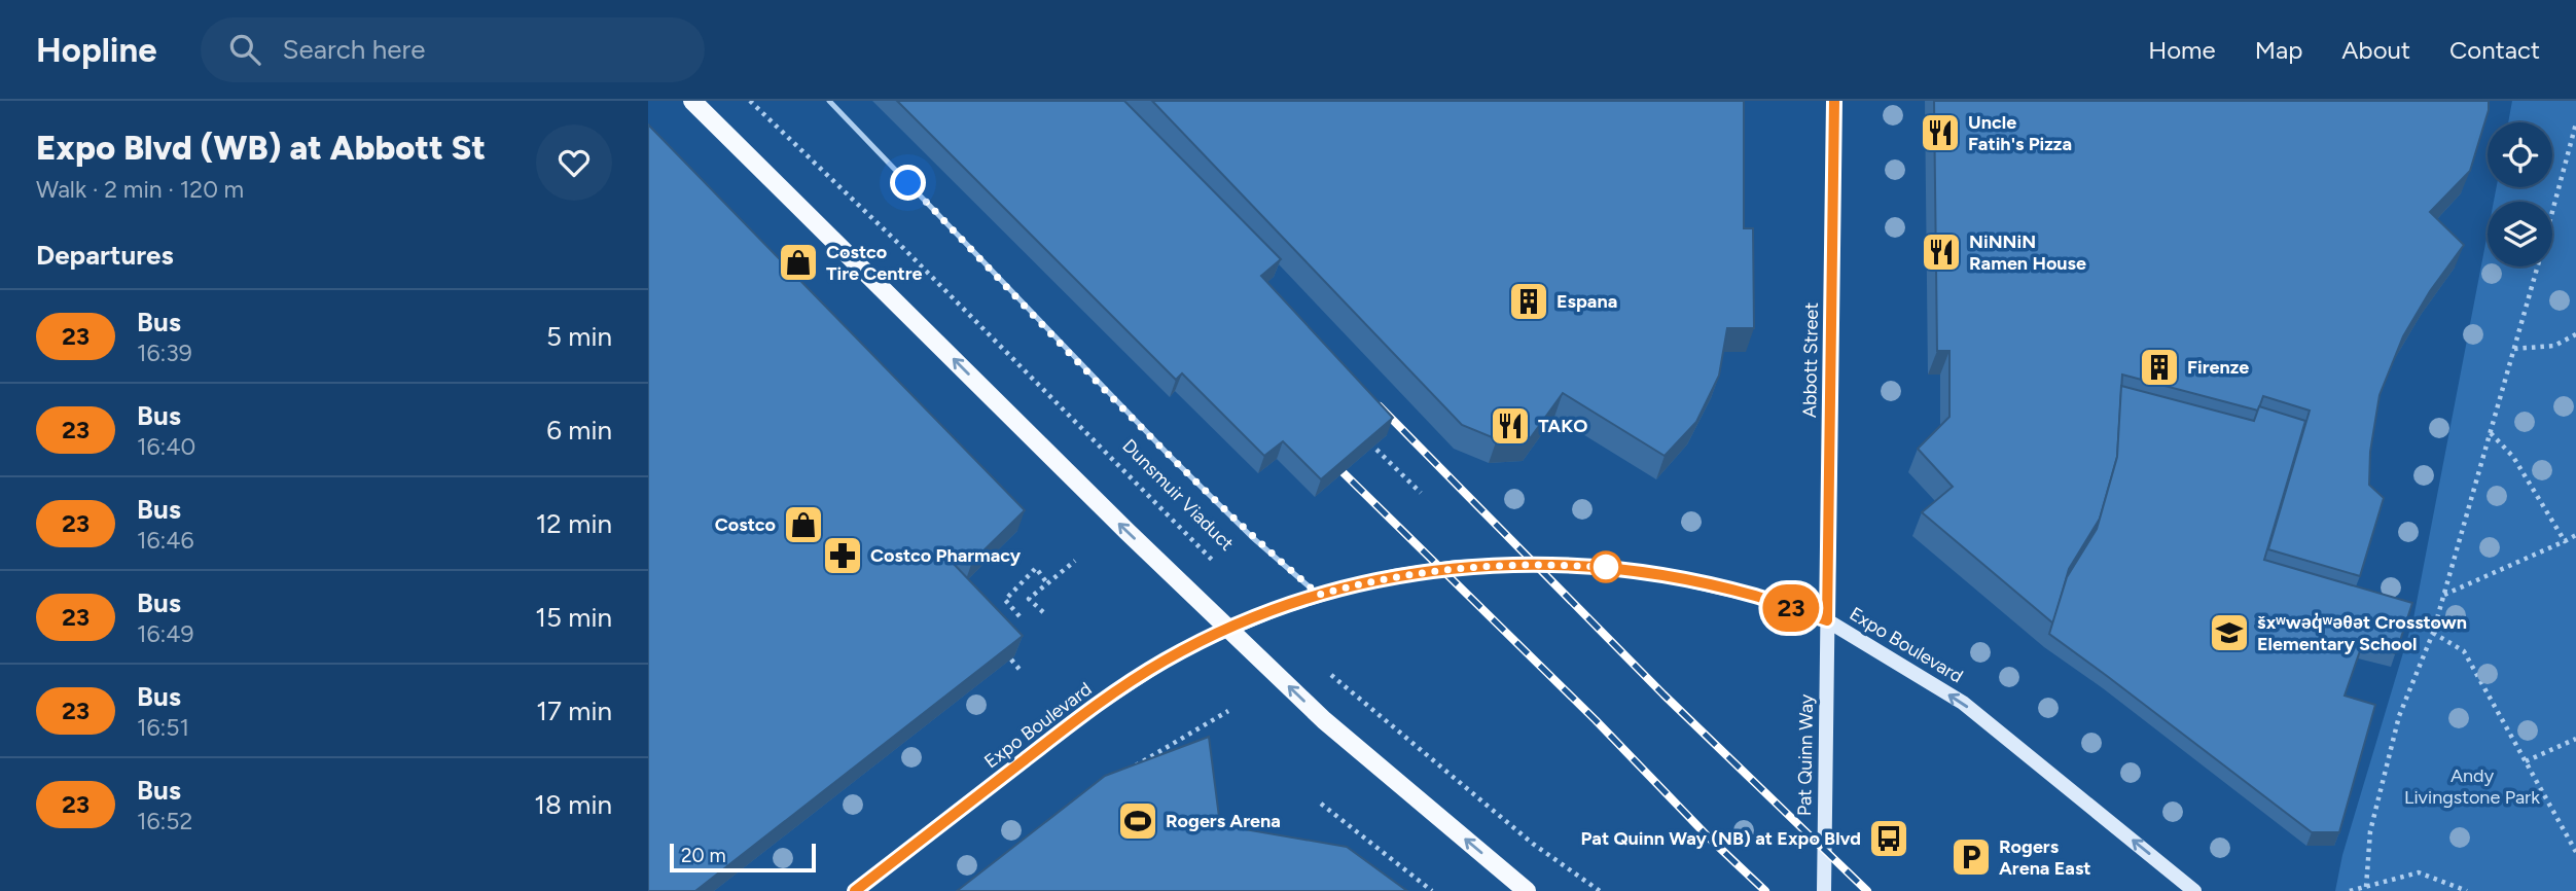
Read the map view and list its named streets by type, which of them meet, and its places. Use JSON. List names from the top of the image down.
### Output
{
  "streets": {
    "main road": ["Abbott Street", "Expo Boulevard", "Pat Quinn Way"],
    "path": ["Dunsmuir Viaduct"]
  },
  "crossings": [
    ["Abbott Street", "Expo Boulevard"],
    ["Abbott Street", "Pat Quinn Way"],
    ["Expo Boulevard", "Pat Quinn Way"]
  ],
  "parks": ["Andy Livingstone Park"],
  "places": {
    "restaurant": ["Uncle Fatih's Pizza", "NiNNiN Ramen House", "TAKO"],
    "shop": ["Costco Tire Centre", "Costco"],
    "building": ["Espana", "Firenze"],
    "pharmacy": ["Costco Pharmacy"],
    "school or university": ["šxʷwəq̓ʷəθət Crosstown Elementary School"],
    "sports": ["Rogers Arena"],
    "bus stop": ["Pat Quinn Way (NB) at Expo Blvd"],
    "parking": ["Rogers Arena East"]
  },
  "lines": ["bus line 23"],
  "scale_bar": "20 m",
  "page": {
    "header": "Hopline",
    "search": "Search here",
    "nav": [
      "Home",
      "Map",
      "About",
      "Contact"
    ],
    "heading": [
      ["Expo Blvd (WB) at Abbott St", "Walk · 2 min · 120 m"],
      "Departures"
    ],
    "on_map": "23",
    "list": [
      {
        "mark": "23",
        "name": "Bus",
        "note": "16:39",
        "value": "5 min"
      },
      {
        "mark": "23",
        "name": "Bus",
        "note": "16:40",
        "value": "6 min"
      },
      {
        "mark": "23",
        "name": "Bus",
        "note": "16:46",
        "value": "12 min"
      },
      {
        "mark": "23",
        "name": "Bus",
        "note": "16:49",
        "value": "15 min"
      },
      {
        "mark": "23",
        "name": "Bus",
        "note": "16:51",
        "value": "17 min"
      },
      {
        "mark": "23",
        "name": "Bus",
        "note": "16:52",
        "value": "18 min"
      }
    ],
    "scale": "20 m"
  }
}
